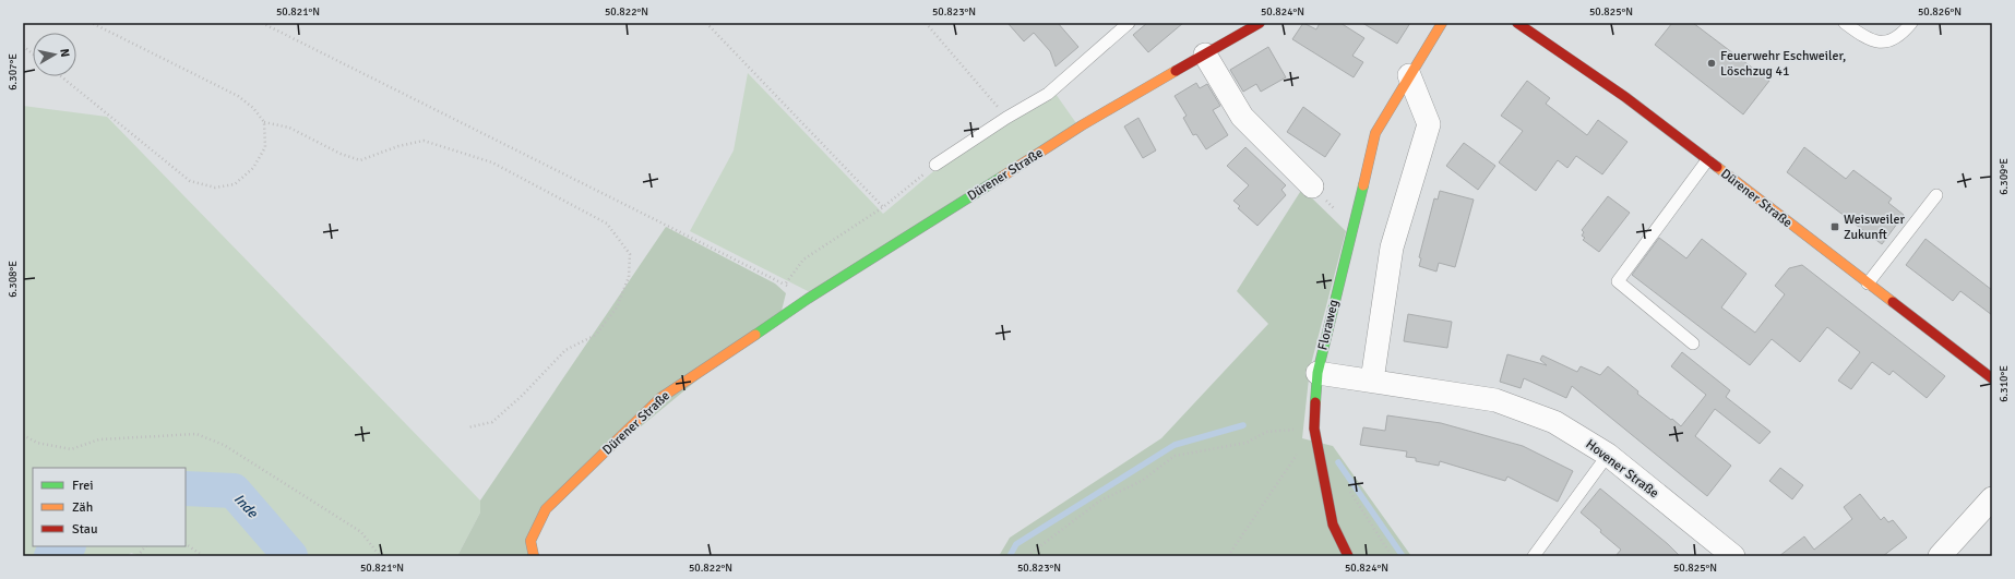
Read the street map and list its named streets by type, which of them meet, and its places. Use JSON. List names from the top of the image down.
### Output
{
  "streets": {
    "street": ["Dürener Straße", "Floraweg", "Hovener Straße"]
  },
  "crossings": [
    ["Floraweg", "Hovener Straße"]
  ],
  "water": ["Inde"],
  "places": {
    "other": ["Feuerwehr Eschweiler, Löschzug 41"],
    "transit": ["Weisweiler Zukunft"]
  },
  "legend": ["Frei", "Zäh", "Stau"],
  "north": "right",
  "coordinates": [
    "50.821°N",
    "50.822°N",
    "50.823°N",
    "50.824°N",
    "50.825°N",
    "50.826°N",
    "6.307°E",
    "6.309°E",
    "6.308°E",
    "6.310°E"
  ]
}
